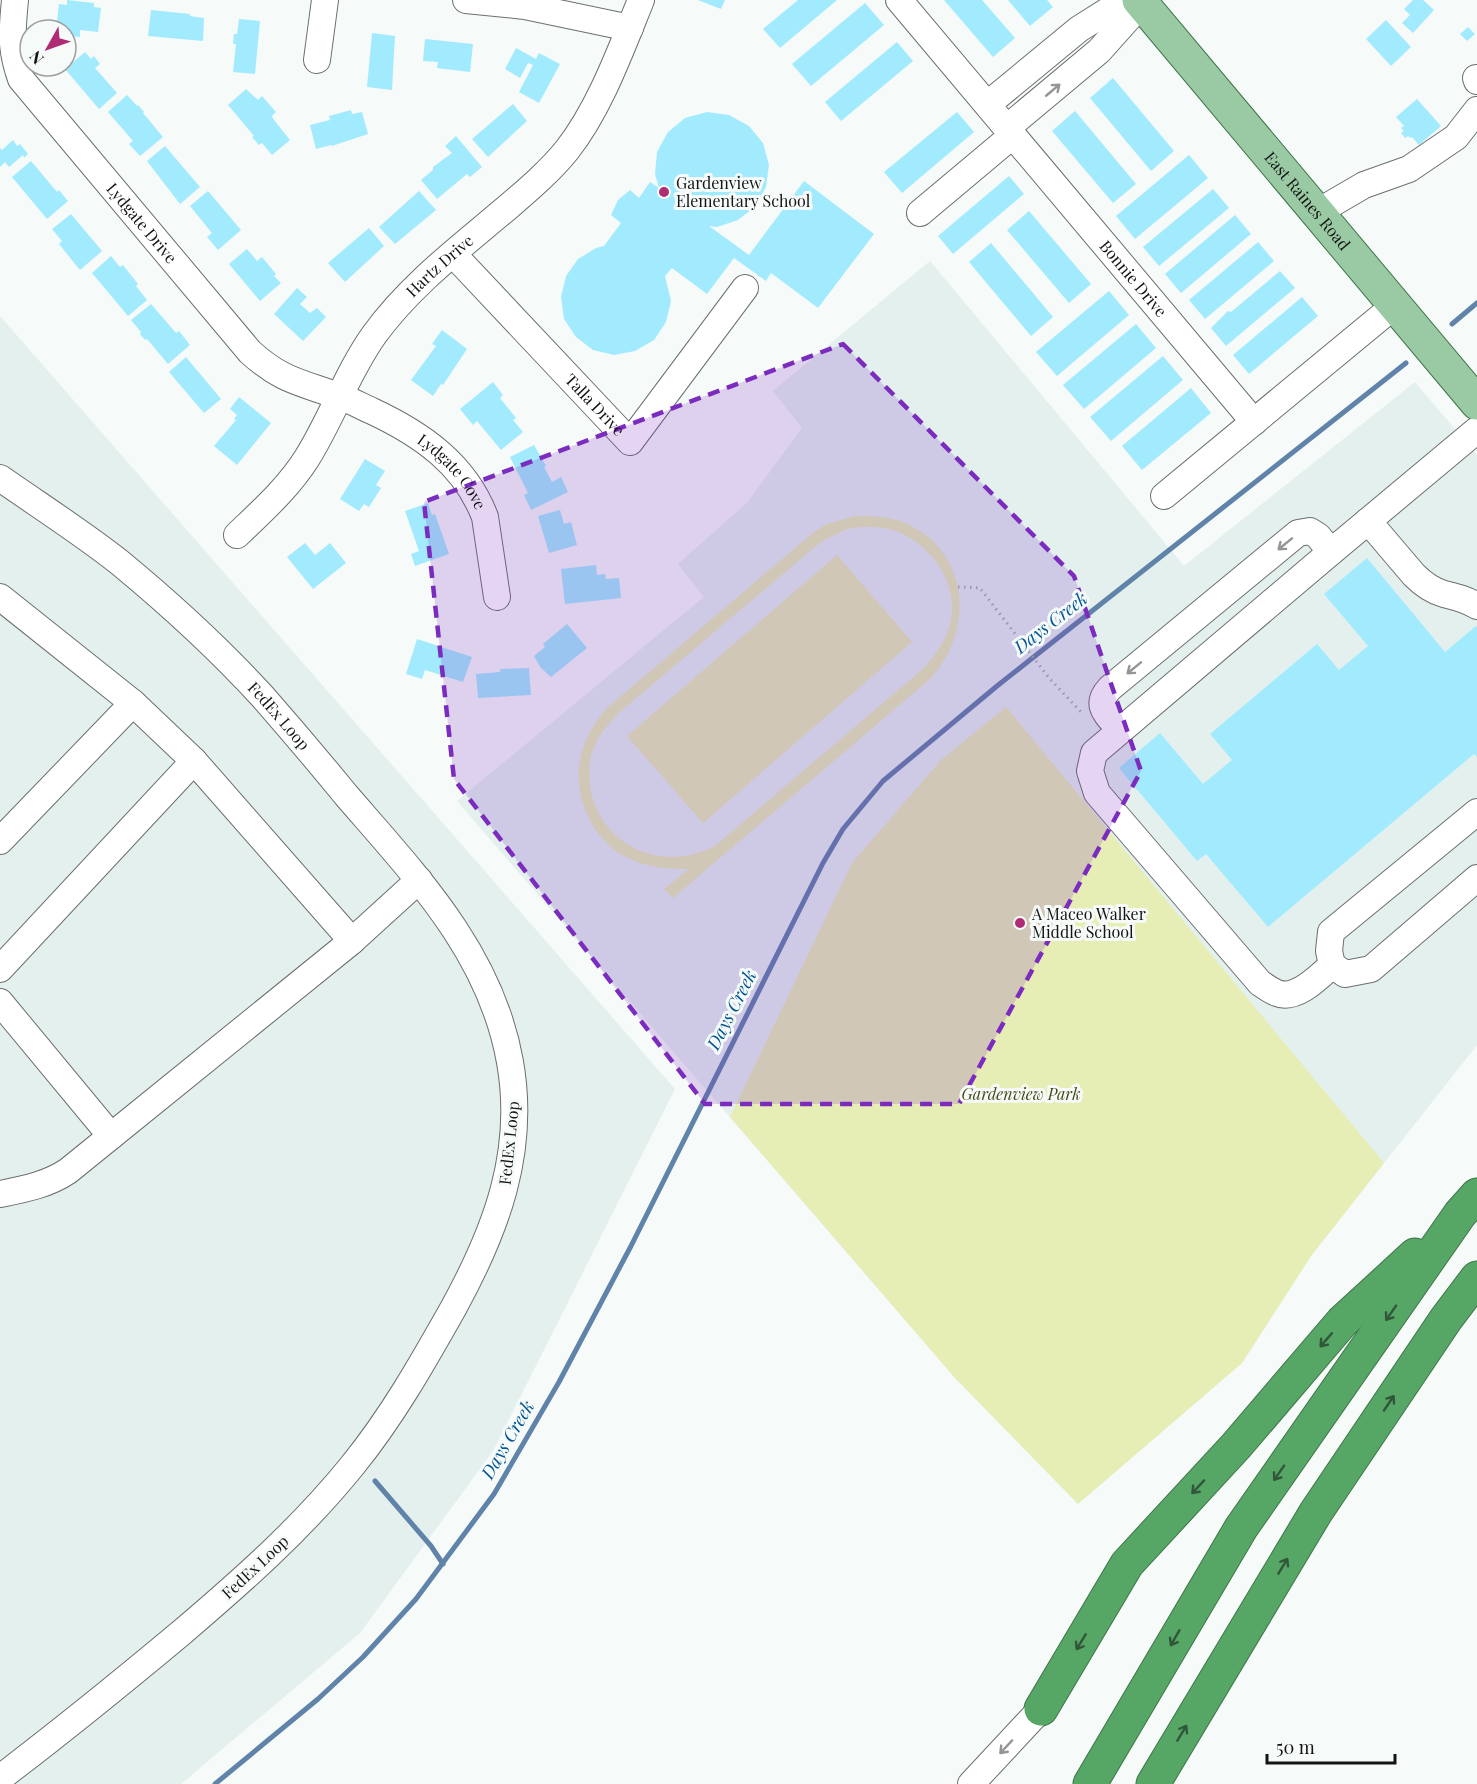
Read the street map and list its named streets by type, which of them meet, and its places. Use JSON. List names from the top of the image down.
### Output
{
  "streets": {
    "main road": ["East Raines Road"],
    "street": [
      "Lydgate Drive",
      "Hartz Drive",
      "Bonnie Drive",
      "Talla Drive",
      "Lydgate Cove",
      "FedEx Loop"
    ]
  },
  "crossings": [
    ["Lydgate Drive", "Hartz Drive"],
    ["Lydgate Drive", "Lydgate Cove"],
    ["Hartz Drive", "Talla Drive"],
    ["Hartz Drive", "Lydgate Cove"]
  ],
  "water": ["Days Creek"],
  "parks": ["Gardenview Park"],
  "places": ["Gardenview Elementary School", "A Maceo Walker Middle School"],
  "scale_bar": "50 m",
  "north": "bottom left"
}
